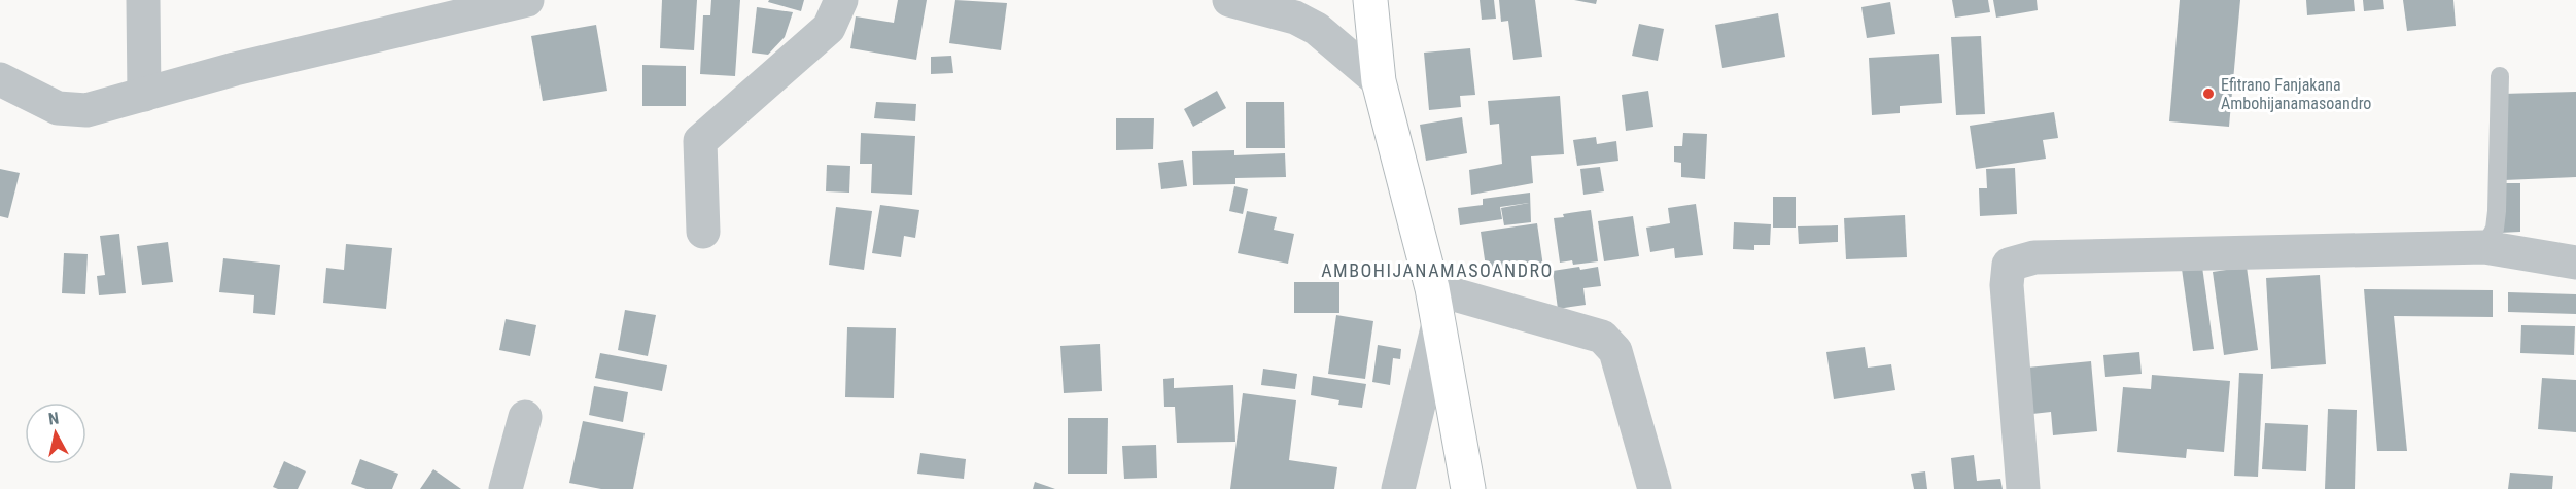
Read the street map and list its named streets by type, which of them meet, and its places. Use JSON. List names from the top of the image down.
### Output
{
  "districts": ["AMBOHIJANAMASOANDRO"],
  "places": ["Efitrano Fanjakana Ambohijanamasoandro"],
  "north": "top"
}
